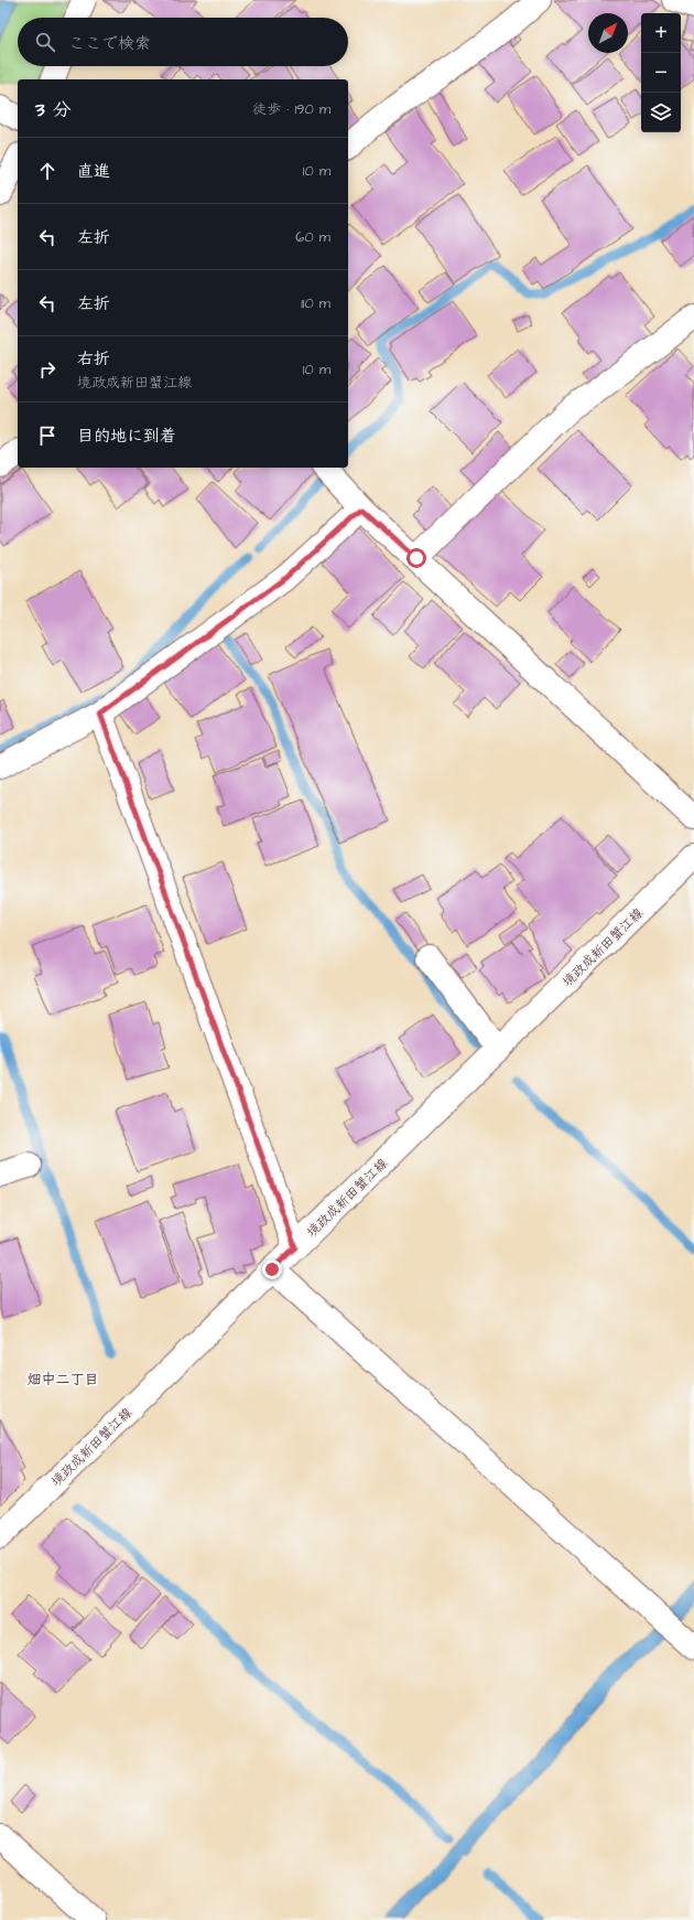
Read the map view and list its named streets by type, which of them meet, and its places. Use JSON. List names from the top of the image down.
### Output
{
  "streets": {
    "street": ["境政成新田蟹江線"]
  },
  "districts": ["畑中二丁目"],
  "north": "top right",
  "page": {
    "map_buttons": ["+", "−"],
    "search": "ここで検索",
    "heading": ["3 分", "徒歩 · 190 m"],
    "list": [
      ["直進", "10 m"],
      ["左折", "60 m"],
      ["左折", "110 m"],
      ["右折", "境政成新田蟹江線", "10 m"],
      "目的地に到着"
    ]
  }
}
